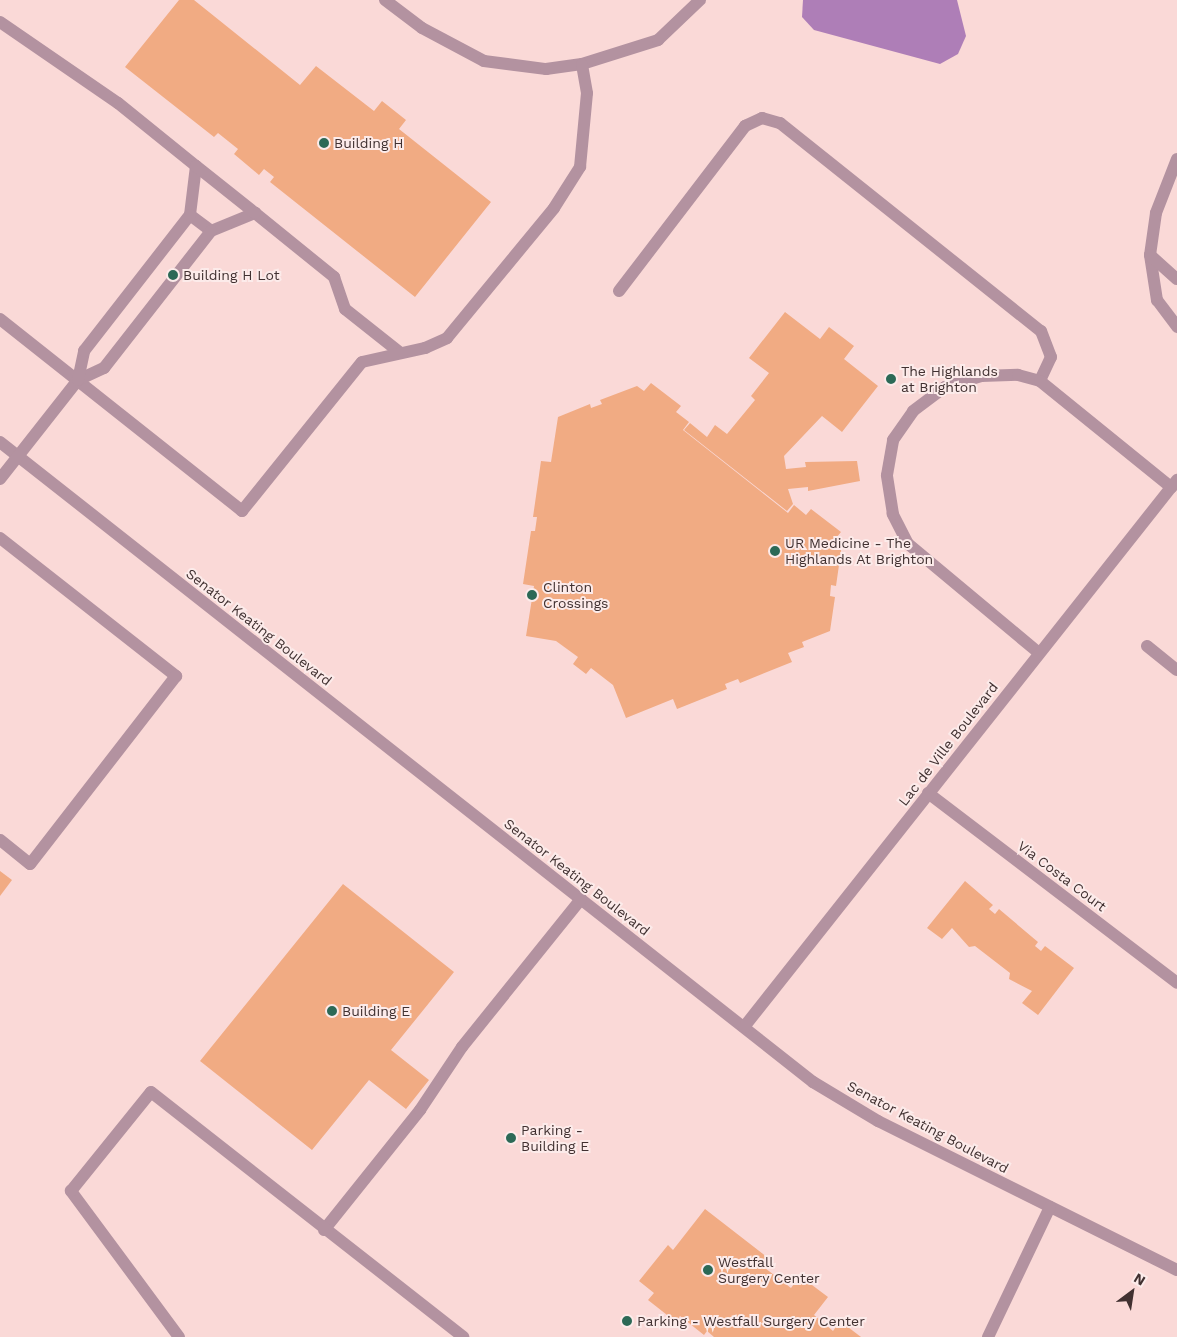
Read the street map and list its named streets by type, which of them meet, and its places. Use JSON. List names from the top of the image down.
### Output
{
  "streets": {
    "street": ["Senator Keating Boulevard", "Lac de Ville Boulevard", "Via Costa Court"]
  },
  "crossings": [
    ["Senator Keating Boulevard", "Lac de Ville Boulevard"],
    ["Lac de Ville Boulevard", "Via Costa Court"]
  ],
  "places": [
    "Building H",
    "Building H Lot",
    "The Highlands at Brighton",
    "UR Medicine - The Highlands At Brighton",
    "Clinton Crossings",
    "Building E",
    "Parking - Building E",
    "Westfall Surgery Center",
    "Parking - Westfall Surgery Center"
  ],
  "north": "top right"
}
